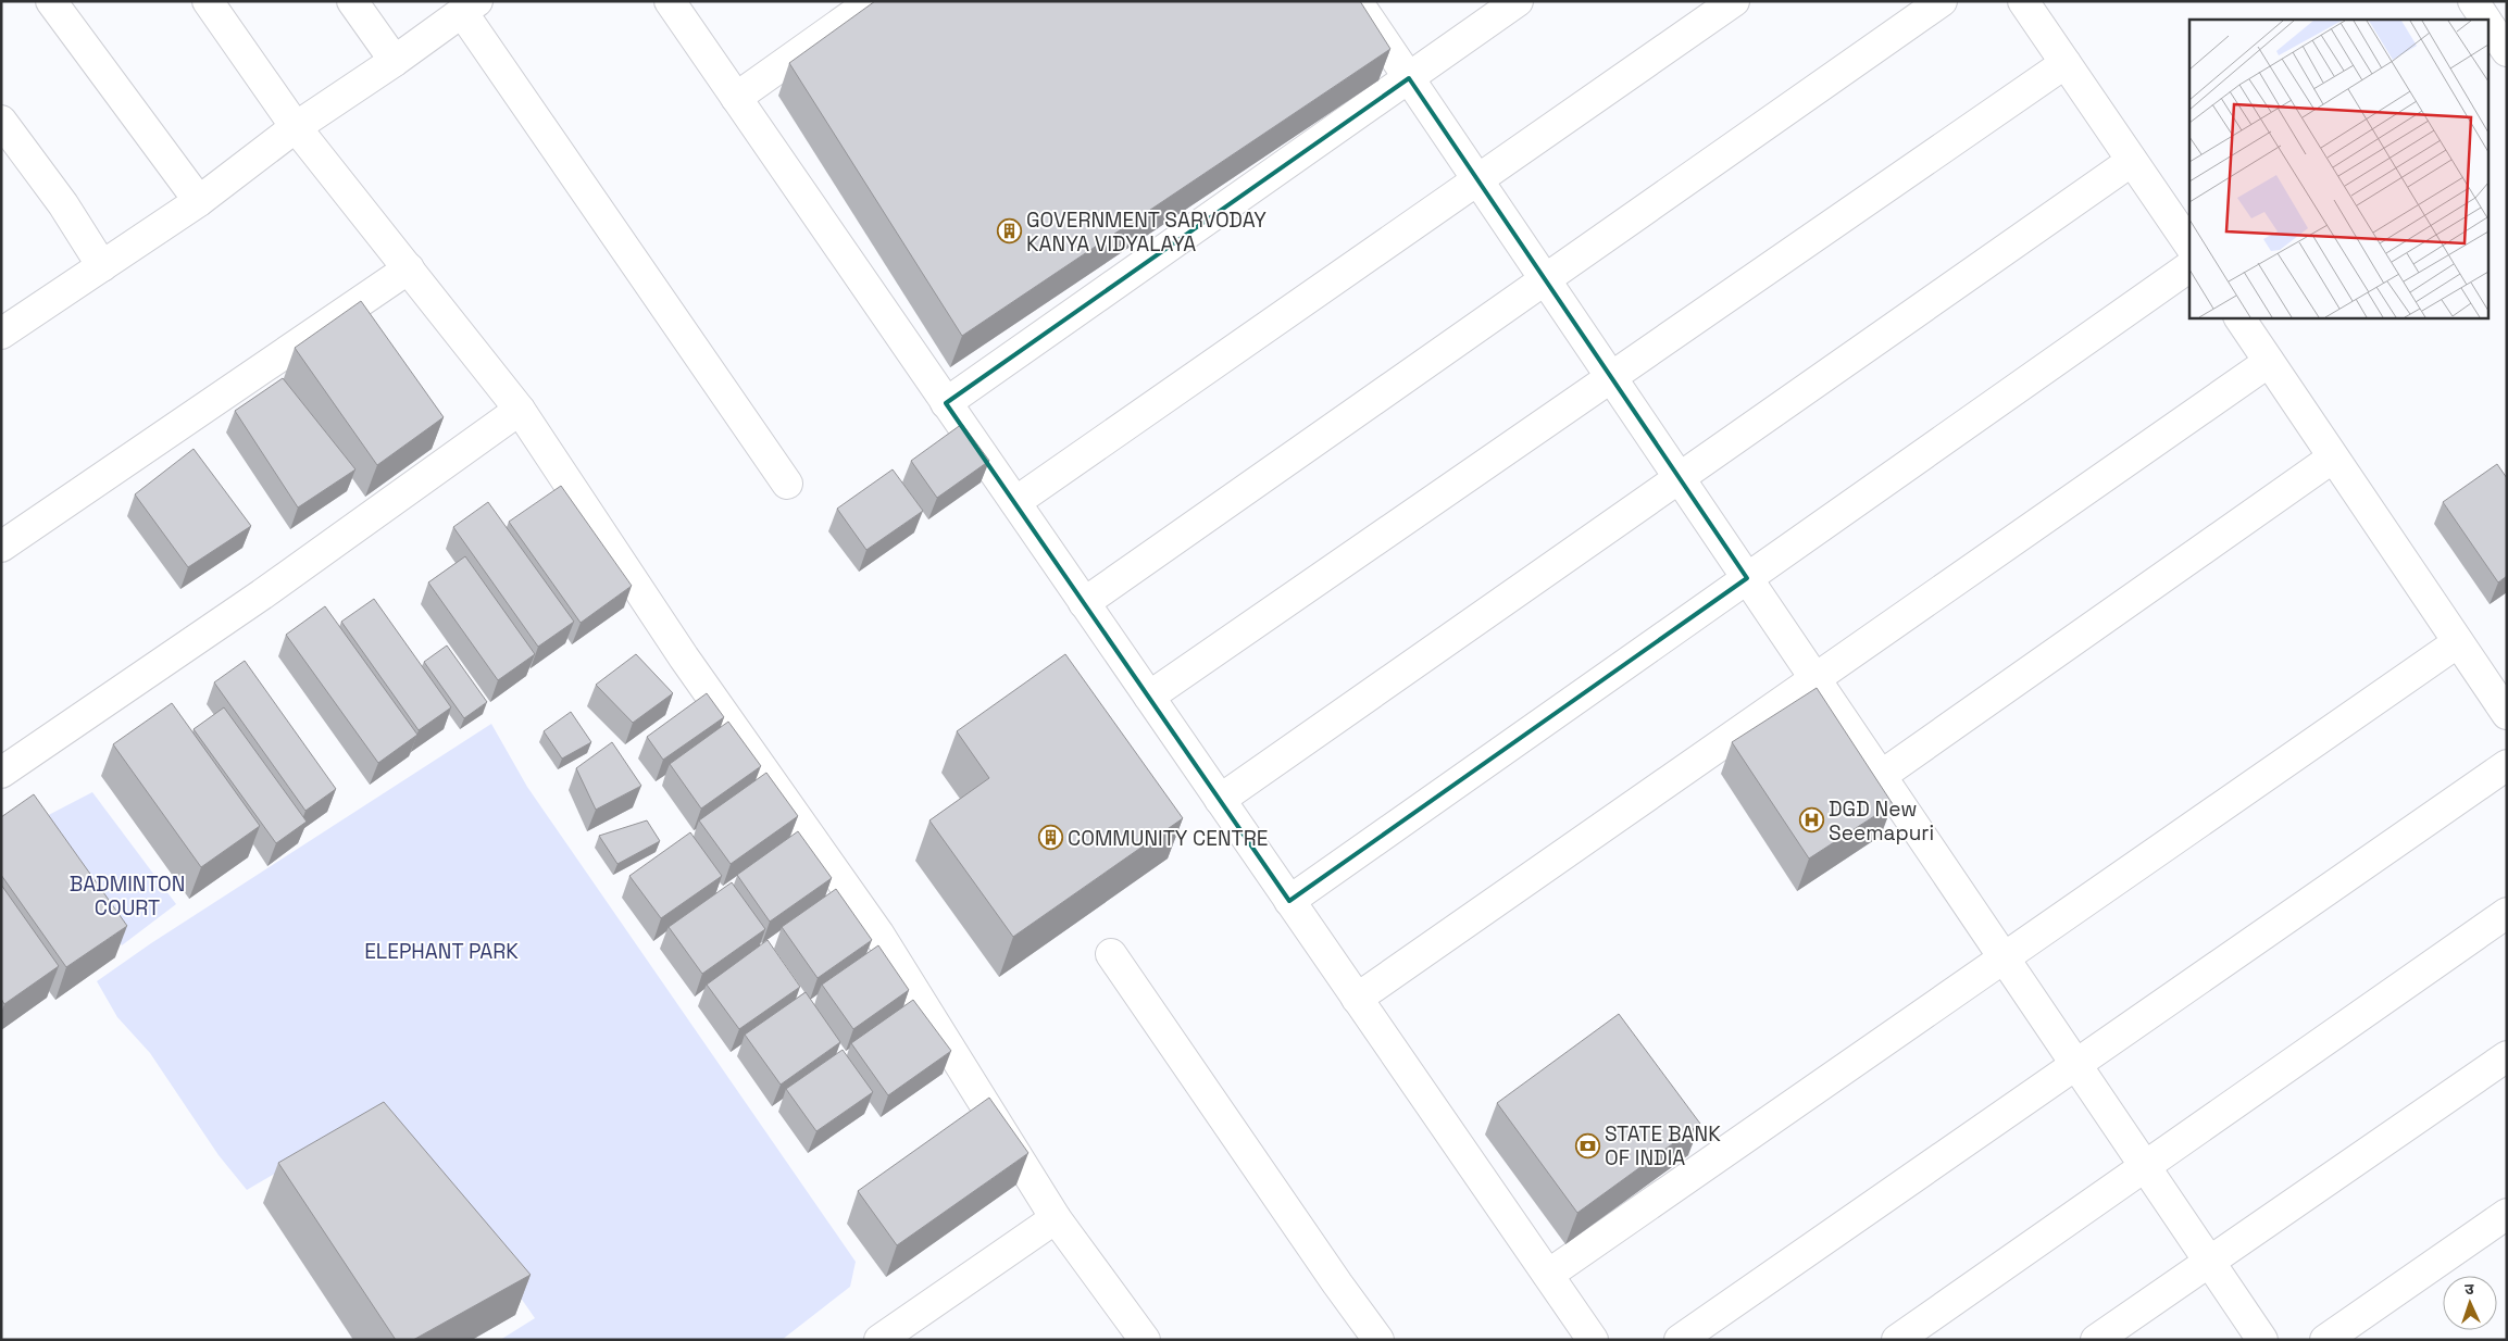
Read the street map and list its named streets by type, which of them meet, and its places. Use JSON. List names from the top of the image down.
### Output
{
  "parks": ["BADMINTON COURT", "ELEPHANT PARK"],
  "places": {
    "building": ["GOVERNMENT SARVODAY KANYA VIDYALAYA", "COMMUNITY CENTRE"],
    "hospital": ["DGD New Seemapuri"],
    "bank": ["STATE BANK OF INDIA"]
  },
  "north": "top"
}
